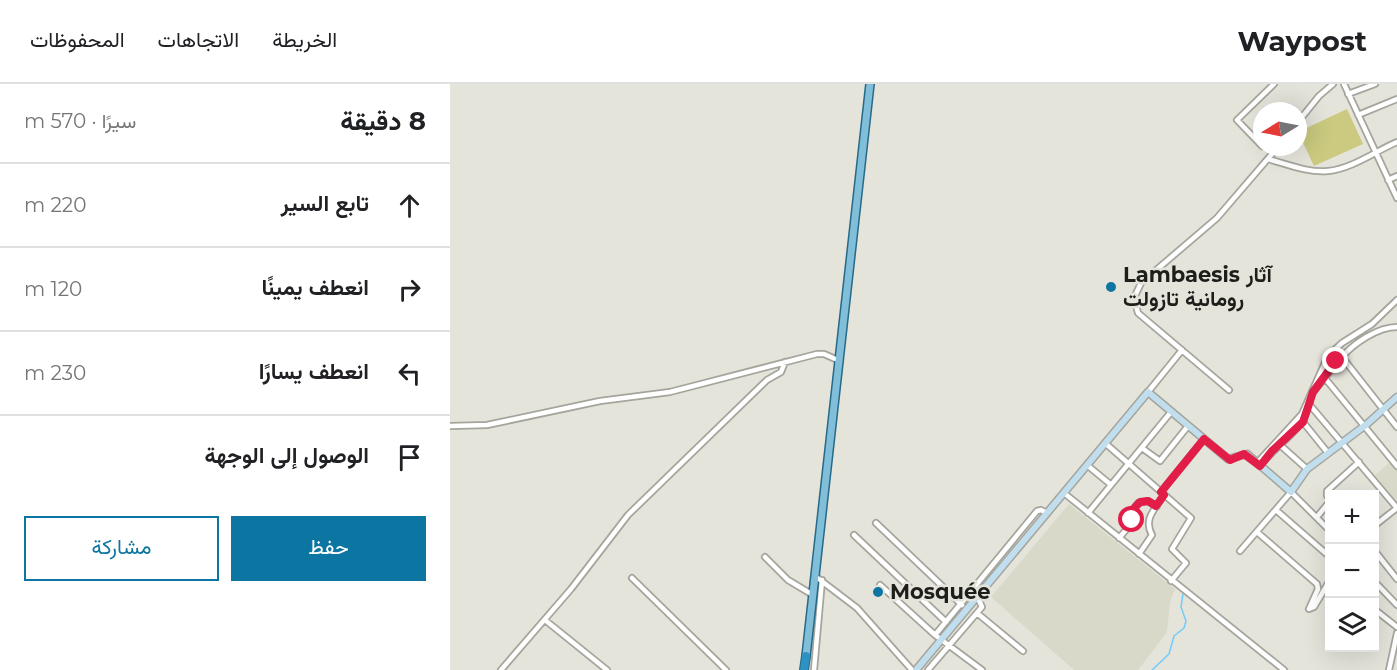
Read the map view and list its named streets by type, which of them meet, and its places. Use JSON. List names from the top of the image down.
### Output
{
  "places": ["Lambaesis آثار رومانية تازولت", "Mosquée"],
  "north": "left",
  "page": {
    "header": "Waypost",
    "nav": ["الخريطة", "الاتجاهات", "المحفوظات"],
    "heading": ["8 دقيقة", "سيرًا · 570 m"],
    "list": [
      ["تابع السير", "220 m"],
      ["انعطف يمينًا", "120 m"],
      ["انعطف يسارًا", "230 m"],
      "الوصول إلى الوجهة"
    ],
    "map_buttons": ["+", "−"],
    "buttons": ["حفظ", "مشاركة"]
  }
}
